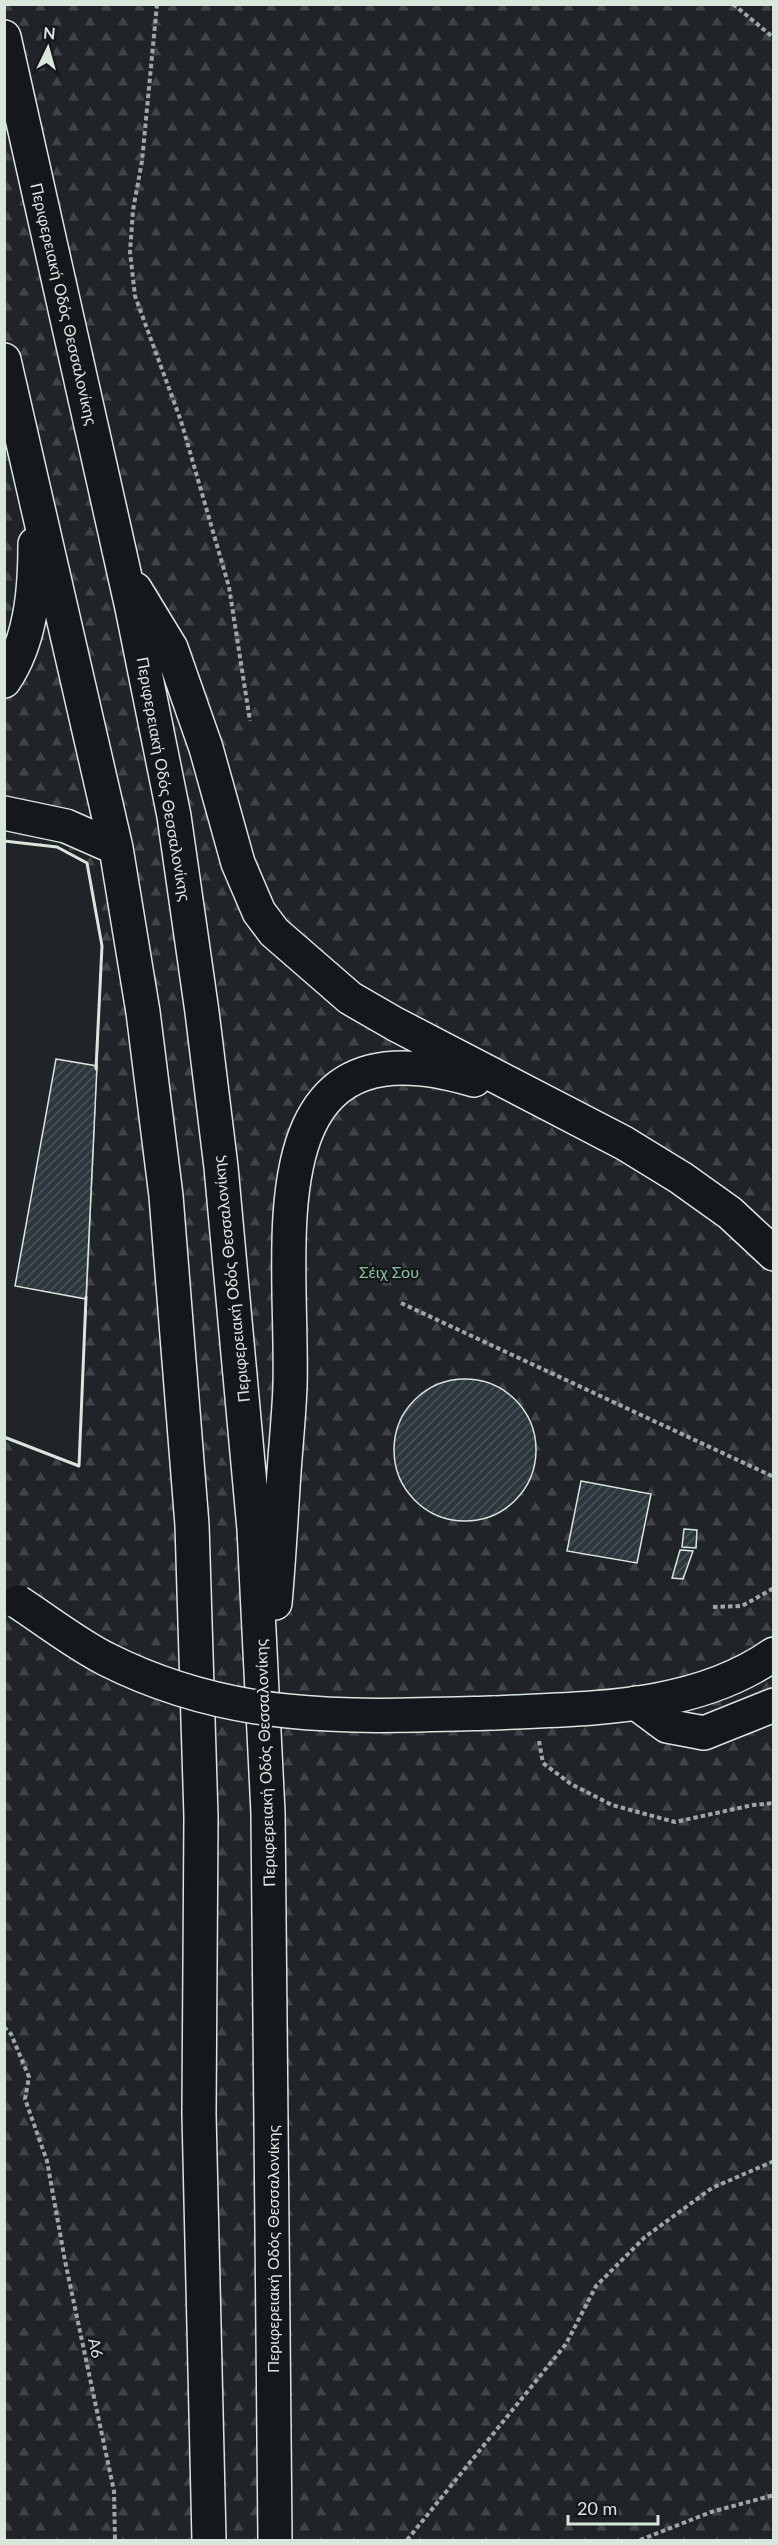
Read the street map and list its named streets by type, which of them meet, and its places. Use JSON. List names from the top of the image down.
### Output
{
  "streets": {
    "main road": ["Περιφερειακή Οδός Θεσσαλονίκης"],
    "path": ["A6"]
  },
  "parks": ["Σέιχ Σου"],
  "scale_bar": "20 m",
  "north": "top"
}
